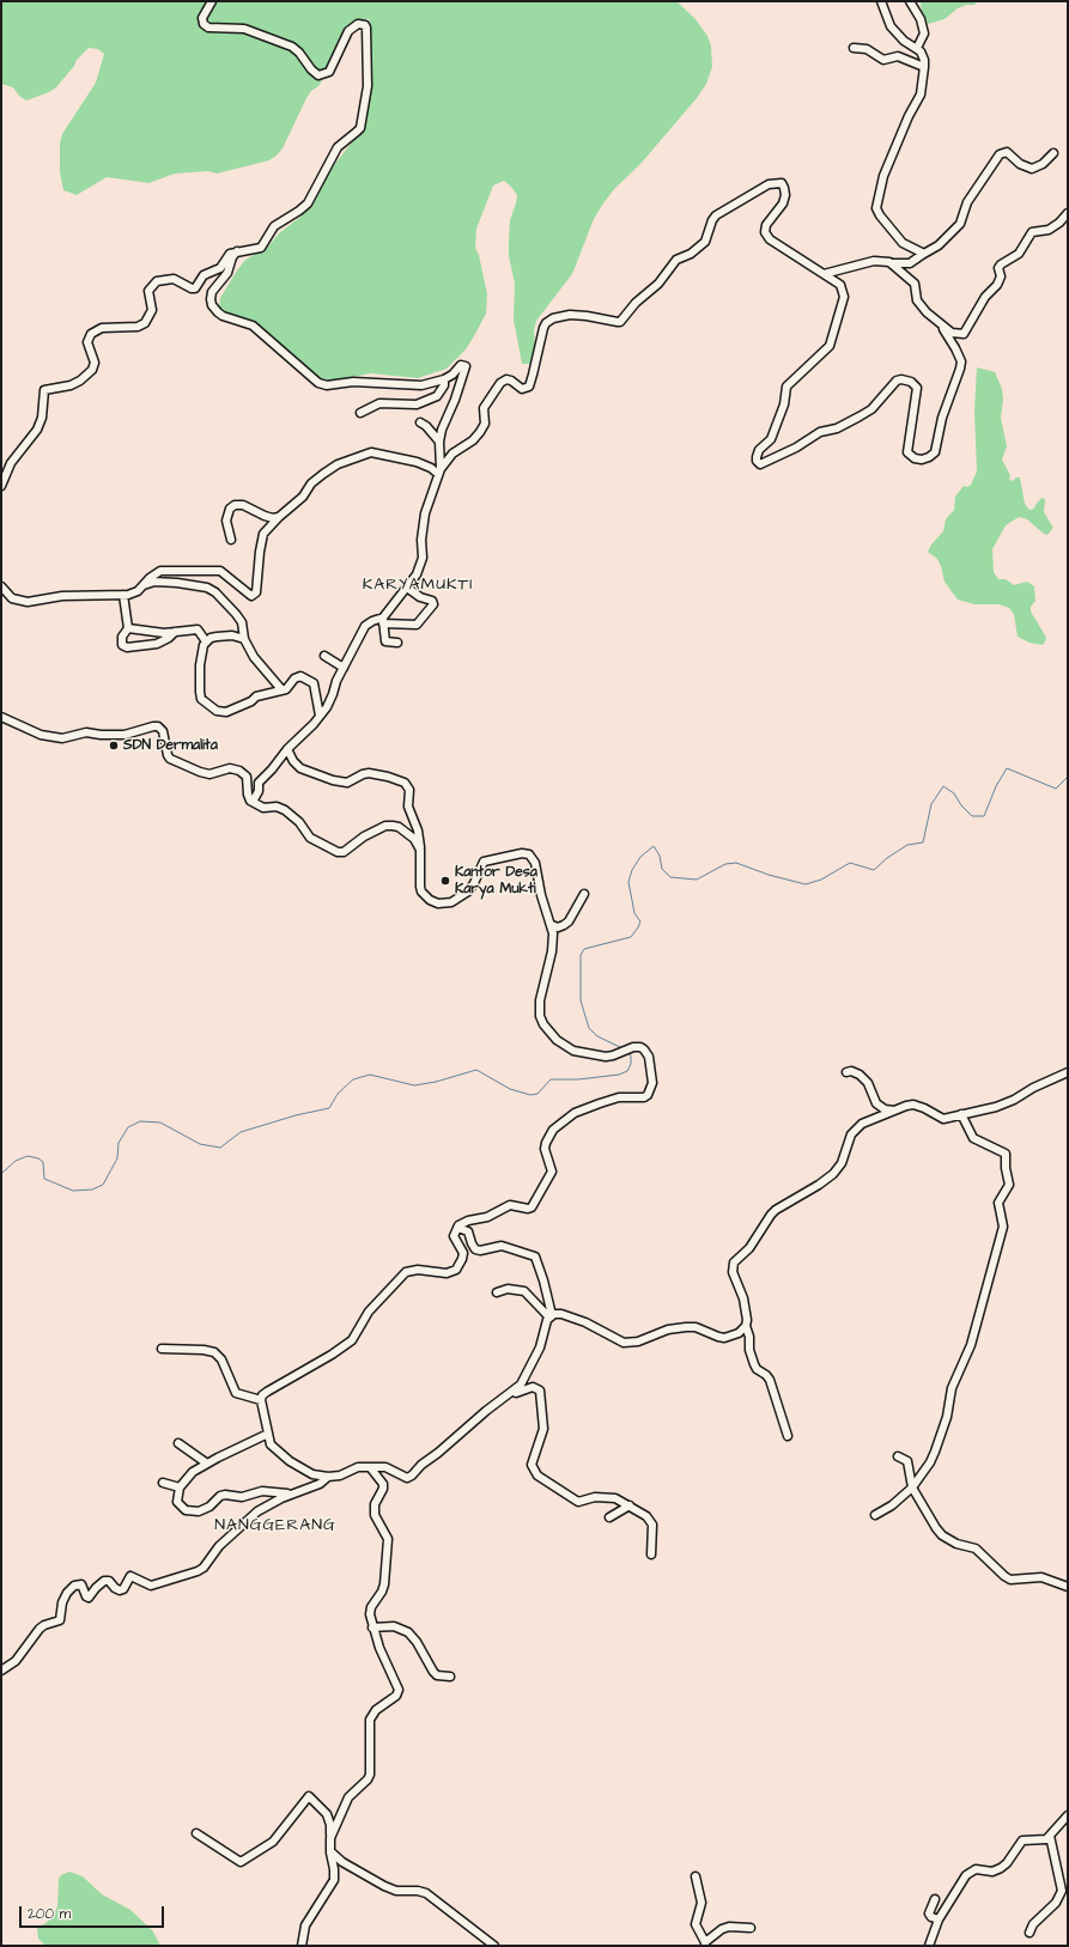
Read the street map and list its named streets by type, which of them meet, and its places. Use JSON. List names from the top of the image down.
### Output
{
  "districts": ["KARYAMUKTI", "NANGGERANG"],
  "places": ["SDN Dermalita", "Kantor Desa Karya Mukti"],
  "scale_bar": "200 m"
}
